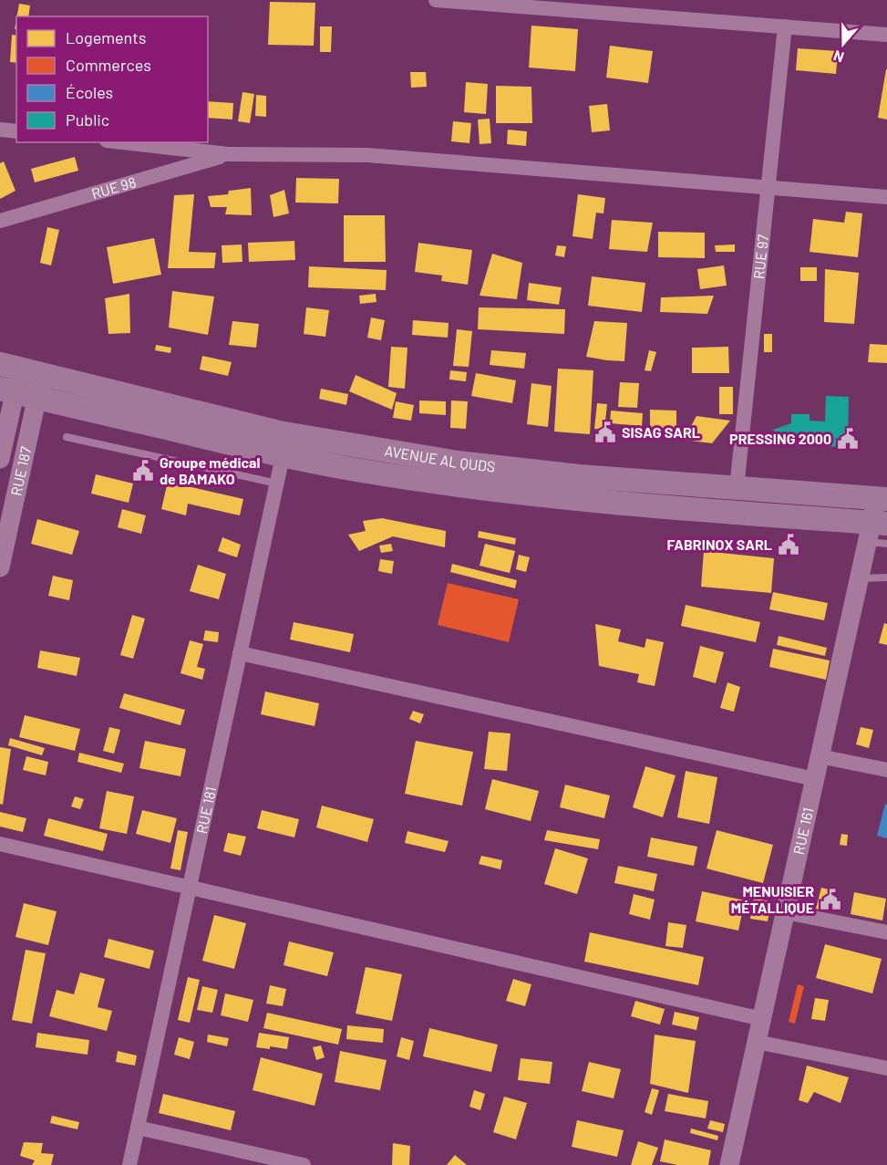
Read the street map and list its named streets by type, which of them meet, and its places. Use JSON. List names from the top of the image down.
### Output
{
  "streets": {
    "main road": ["AVENUE AL QUDS"],
    "street": [
      "RUE 98",
      "RUE 97",
      "RUE 187",
      "RUE 181",
      "RUE 161"
    ]
  },
  "crossings": [
    ["RUE 97", "AVENUE AL QUDS"],
    ["AVENUE AL QUDS", "RUE 187"],
    ["AVENUE AL QUDS", "RUE 181"],
    ["AVENUE AL QUDS", "RUE 161"]
  ],
  "places": {
    "public building": [
      "SISAG SARL",
      "PRESSING 2000",
      "Groupe médical de BAMAKO",
      "FABRINOX SARL",
      "MENUISIER MÉTALLIQUE"
    ]
  },
  "legend": [
    "Logements",
    "Commerces",
    "Écoles",
    "Public"
  ],
  "north": "bottom"
}
